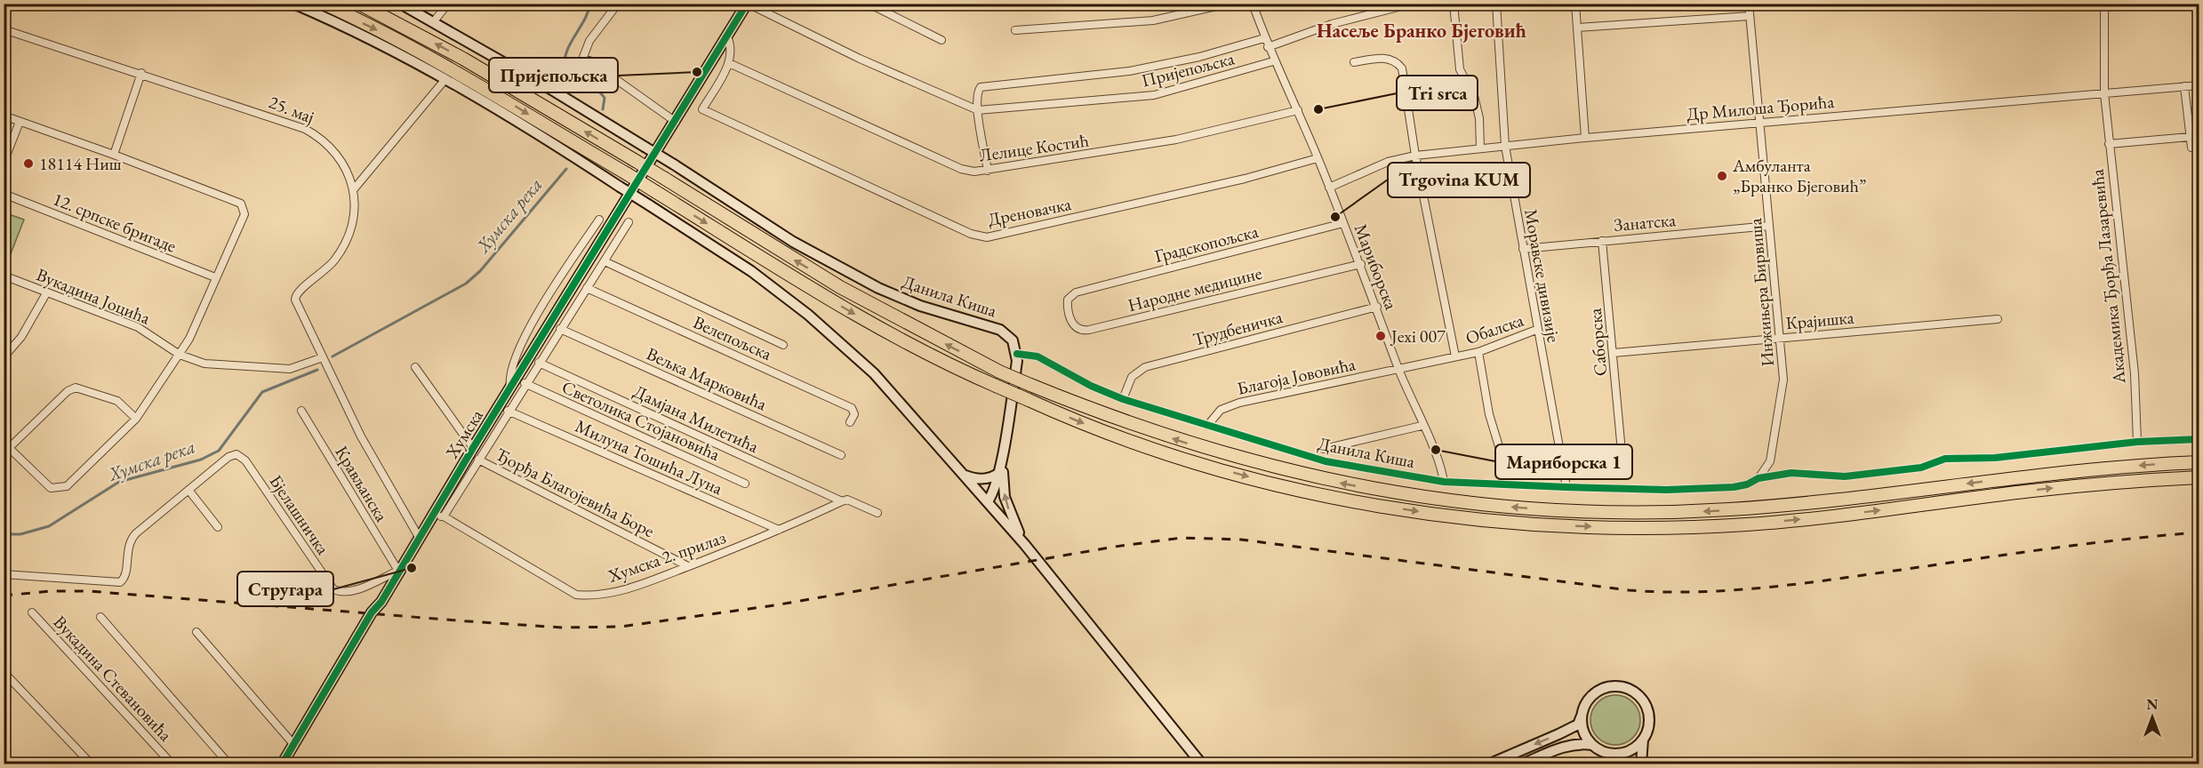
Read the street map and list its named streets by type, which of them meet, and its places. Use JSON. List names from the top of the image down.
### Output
{
  "streets": {
    "main road": ["Данила Киша", "Хумска"],
    "street": [
      "Пријепољска",
      "Др Милоша Ђорића",
      "25. мај",
      "Лелице Костић",
      "Дреновачка",
      "12. српске бригаде",
      "Занатска",
      "Градскопољска",
      "Мариборска",
      "Моравске дивизије",
      "Академика Ђорђа Лазаревића",
      "Народне медицине",
      "Инжињера Бирвиша",
      "Вукадина Јоцића",
      "Крајишка",
      "Трудбеничка",
      "Обалска",
      "Велепољска",
      "Саборска",
      "Благоја Јововића",
      "Вељка Марковића",
      "Дамјана Милетића",
      "Светолика Стојановића",
      "Милуна Тошића Луна",
      "Крављанска",
      "Ђорђа Благојевића Боре",
      "Бјелашничка",
      "Хумска 2. прилаз",
      "Вукадина Стевановића"
    ]
  },
  "crossings": [
    ["Пријепољска", "Мариборска"],
    ["Пријепољска", "Хумска"],
    ["Др Милоша Ђорића", "Мариборска"],
    ["Др Милоша Ђорића", "Моравске дивизије"],
    ["Др Милоша Ђорића", "Академика Ђорђа Лазаревића"],
    ["Др Милоша Ђорића", "Инжињера Бирвиша"],
    ["25. мај", "Вукадина Јоцића"],
    ["Лелице Костић", "Дреновачка"],
    ["Лелице Костић", "Мариборска"],
    ["Дреновачка", "Мариборска"],
    ["Занатска", "Моравске дивизије"],
    ["Занатска", "Инжињера Бирвиша"],
    ["Занатска", "Саборска"],
    ["Градскопољска", "Мариборска"],
    ["Градскопољска", "Народне медицине"],
    ["Мариборска", "Народне медицине"],
    ["Мариборска", "Данила Киша"],
    ["Мариборска", "Трудбеничка"],
    ["Мариборска", "Обалска"],
    ["Мариборска", "Благоја Јововића"],
    ["Моравске дивизије", "Данила Киша"],
    ["Моравске дивизије", "Обалска"],
    ["Академика Ђорђа Лазаревића", "Данила Киша"],
    ["Инжињера Бирвиша", "Данила Киша"],
    ["Инжињера Бирвиша", "Крајишка"],
    ["Данила Киша", "Трудбеничка"],
    ["Данила Киша", "Благоја Јововића"],
    ["Крајишка", "Саборска"],
    ["Обалска", "Благоја Јововића"],
    ["Велепољска", "Хумска"],
    ["Вељка Марковића", "Хумска"],
    ["Дамјана Милетића", "Хумска"],
    ["Дамјана Милетића", "Хумска 2. прилаз"],
    ["Светолика Стојановића", "Хумска"],
    ["Хумска", "Милуна Тошића Луна"],
    ["Хумска", "Крављанска"],
    ["Хумска", "Ђорђа Благојевића Боре"],
    ["Хумска", "Бјелашничка"],
    ["Хумска", "Хумска 2. прилаз"],
    ["Милуна Тошића Луна", "Хумска 2. прилаз"],
    ["Крављанска", "Бјелашничка"],
    ["Ђорђа Благојевића Боре", "Хумска 2. прилаз"]
  ],
  "districts": ["Насеље Бранко Бјеговић"],
  "water": ["Хумска река"],
  "places": [
    "Пријепољска",
    "Tri srca",
    "18114 Ниш",
    "Амбуланта „Бранко Бјеговић”",
    "Trgovina KUM",
    "Jexi 007",
    "Мариборска 1",
    "Стругара"
  ],
  "north": "top"
}
